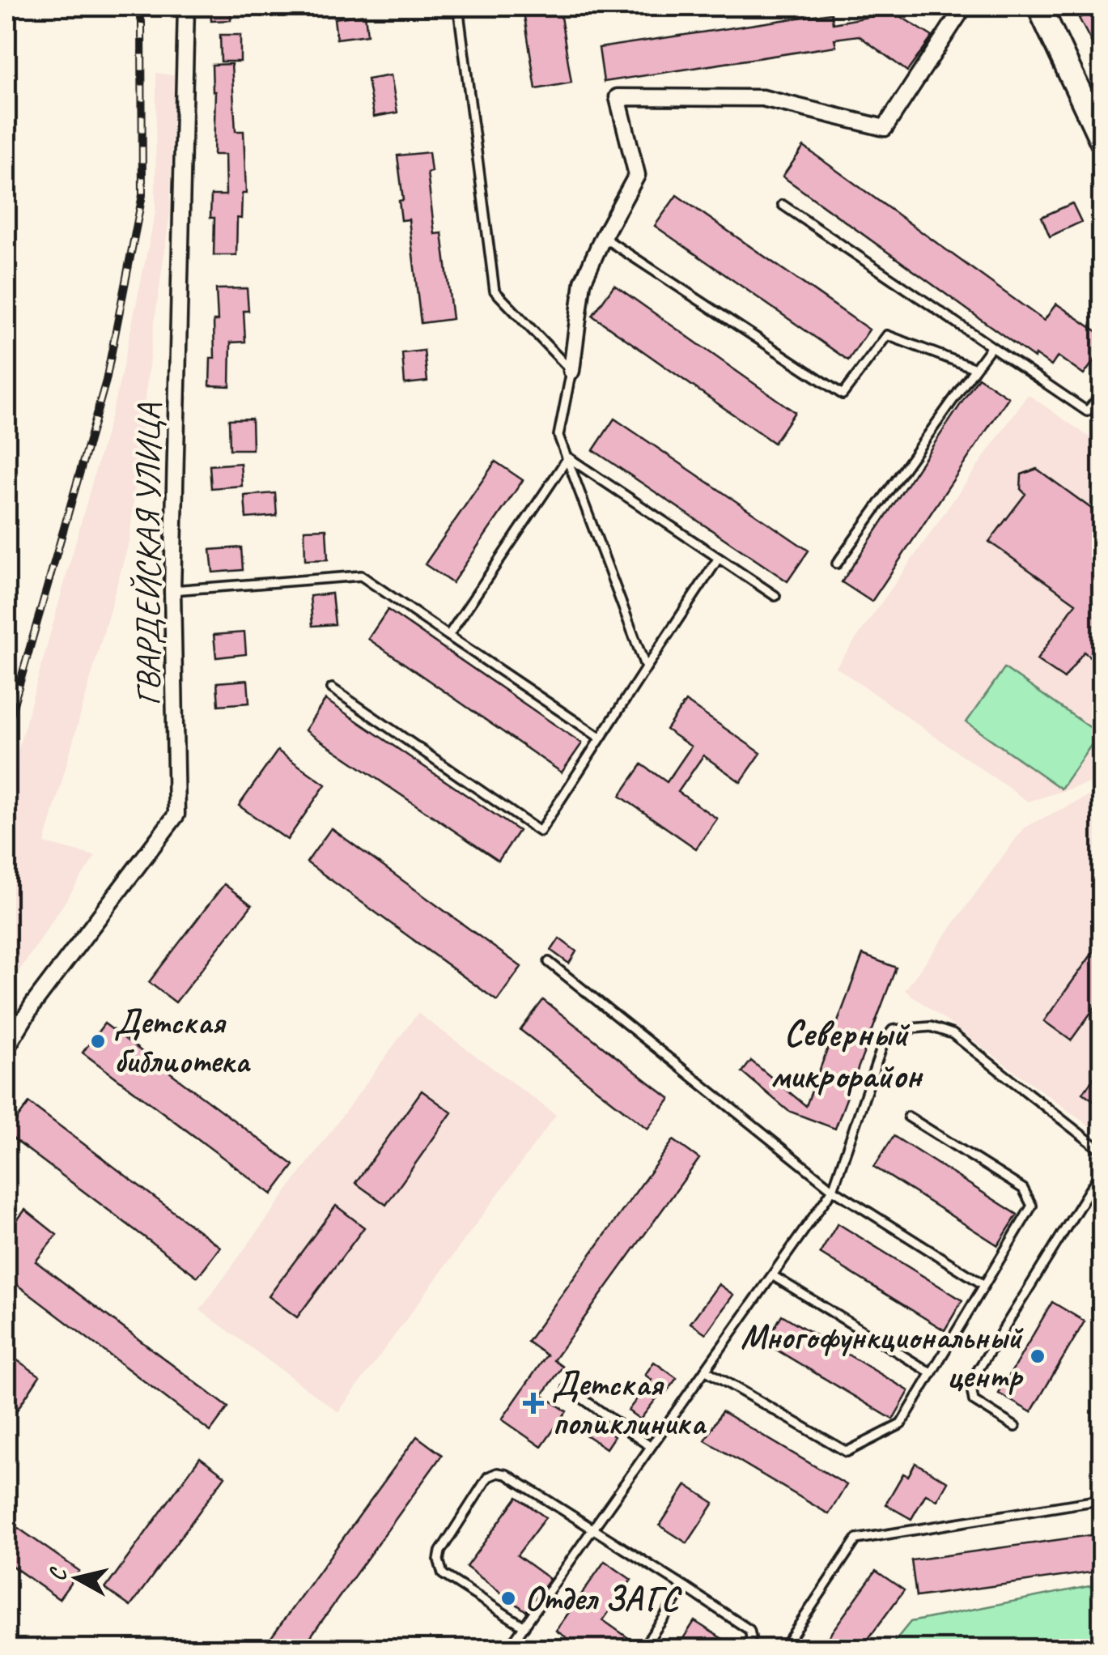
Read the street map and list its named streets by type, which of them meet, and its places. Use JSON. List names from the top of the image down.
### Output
{
  "streets": {
    "street": ["ГВАРДЕЙСКАЯ УЛИЦА"]
  },
  "districts": ["Северный микрорайон"],
  "places": {
    "other": ["Детская библиотека", "Многофункциональный центр", "Отдел ЗАГС"],
    "health": ["Детская поликлиника"]
  },
  "north": "left"
}
